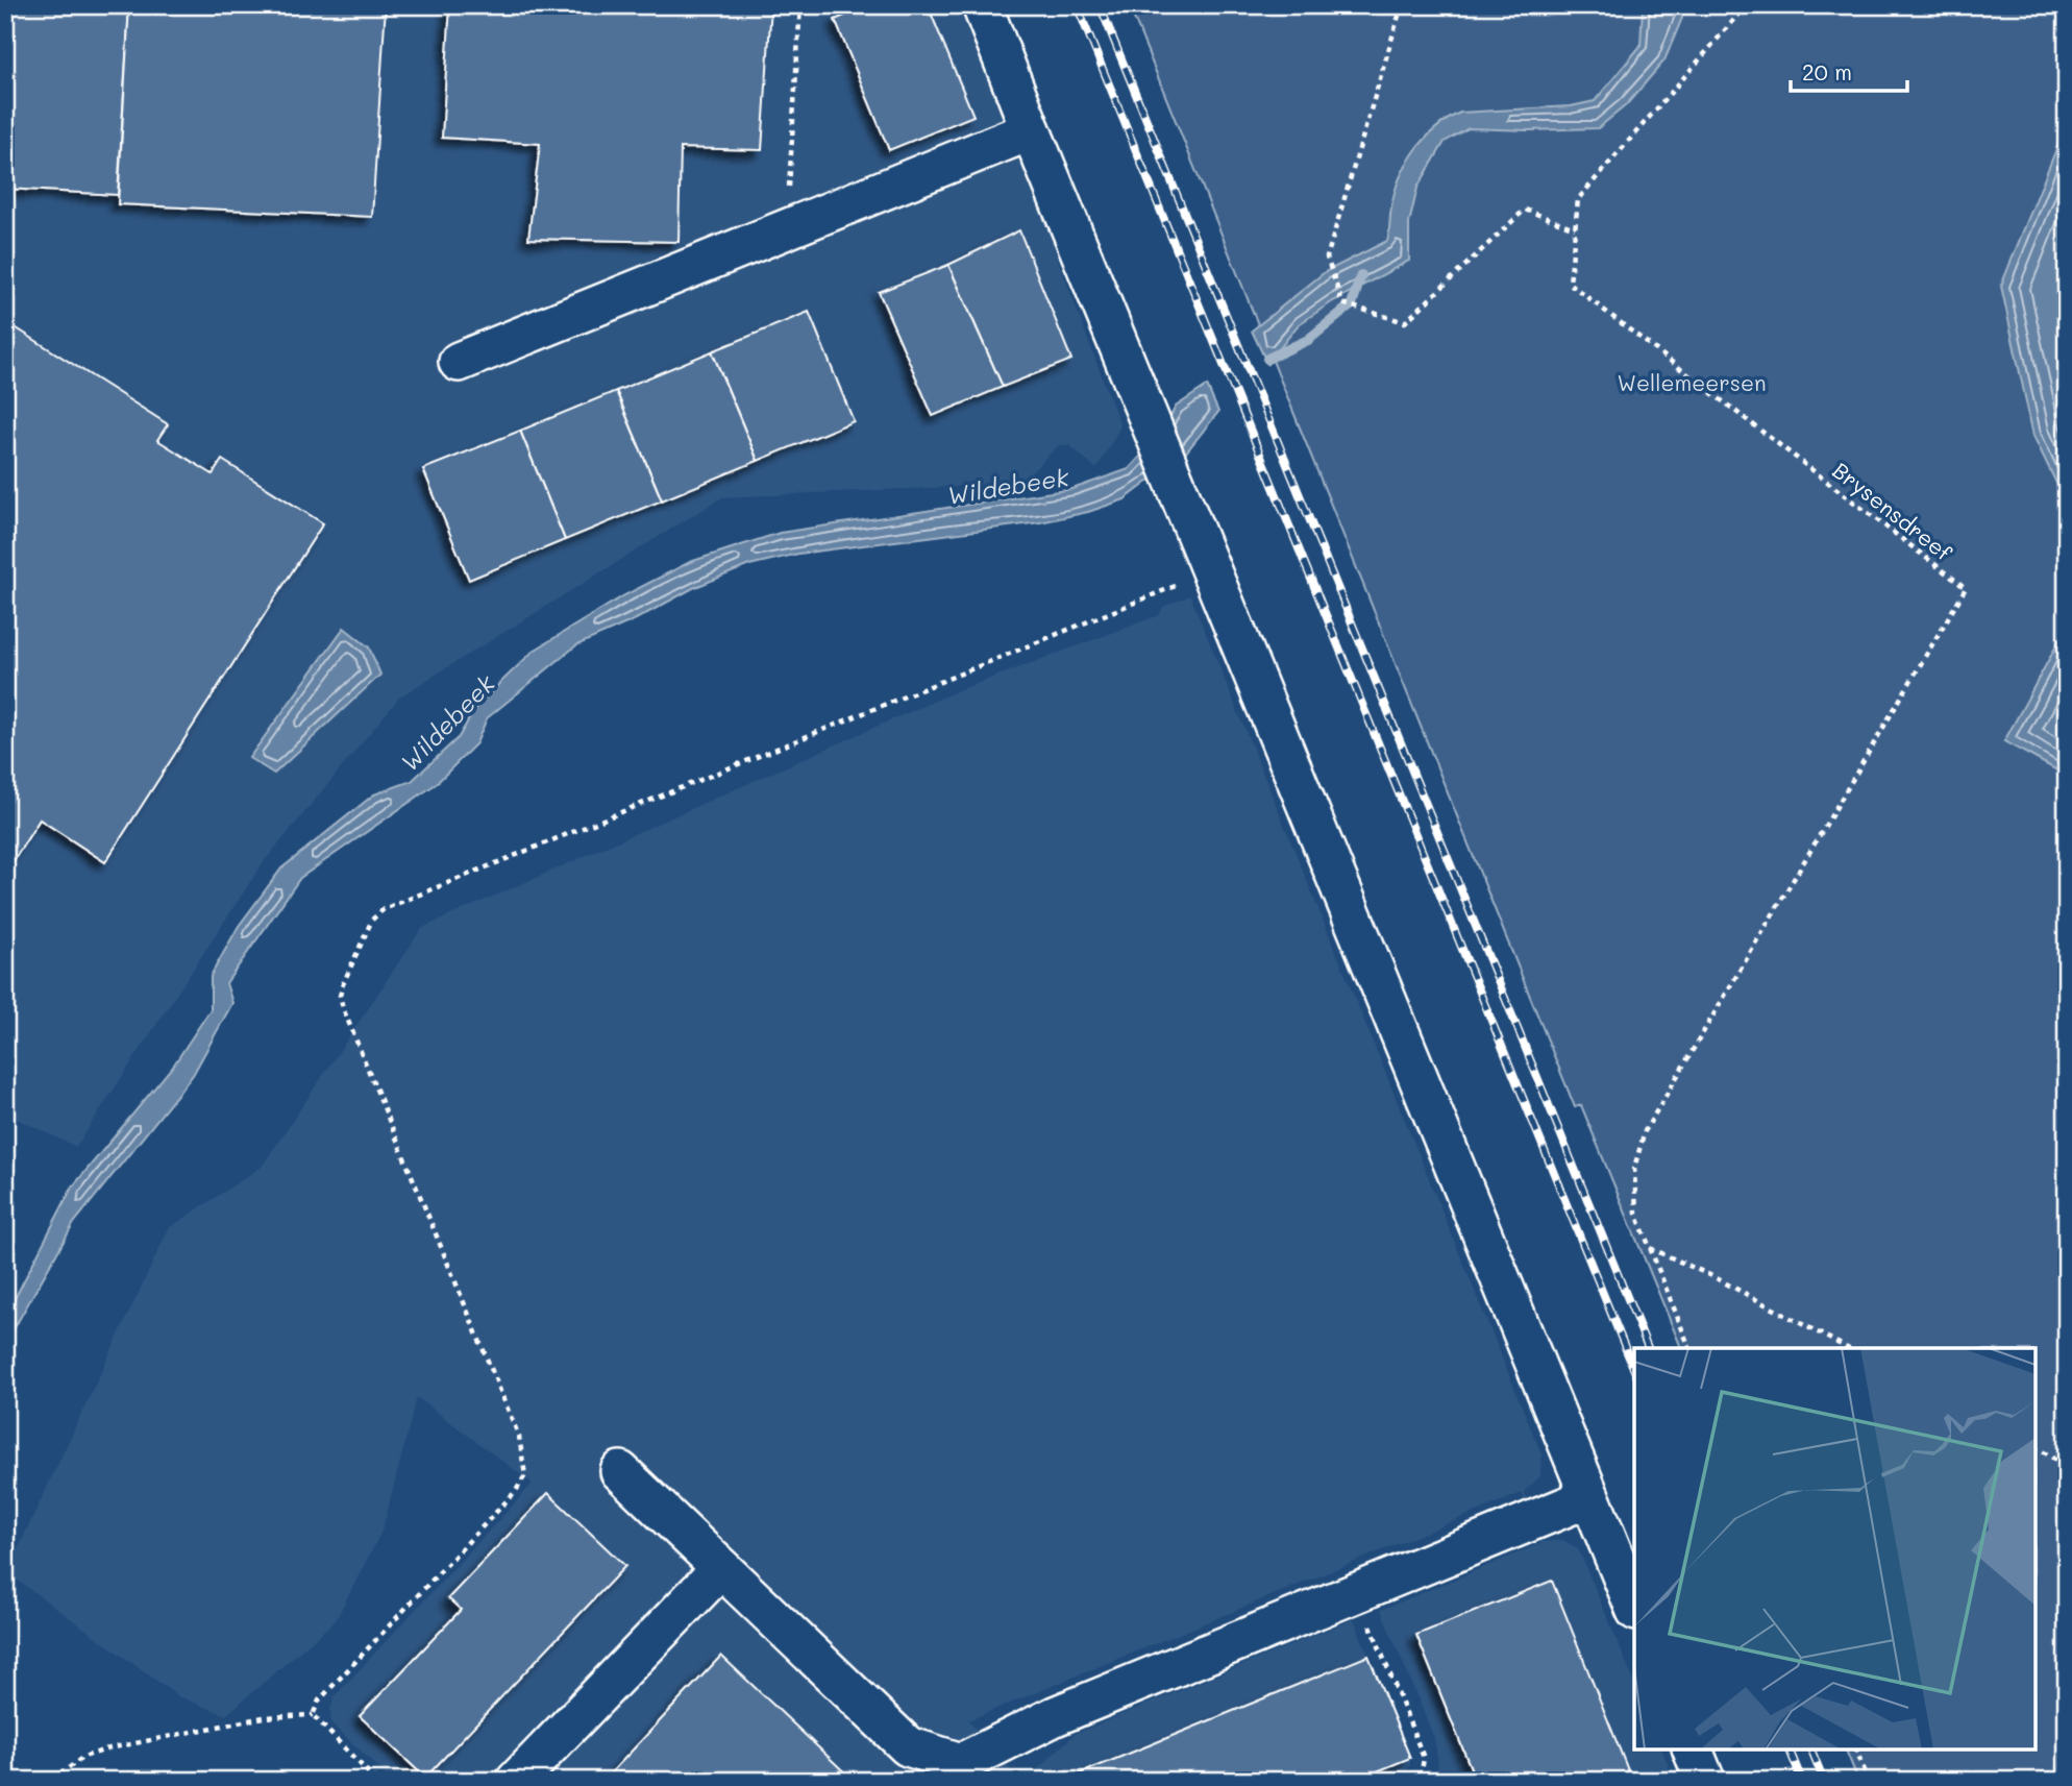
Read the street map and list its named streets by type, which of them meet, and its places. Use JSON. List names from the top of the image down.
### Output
{
  "streets": {
    "path": ["Brysensdreef"]
  },
  "water": ["Wildebeek"],
  "parks": ["Wellemeersen"],
  "scale_bar": "20 m"
}
